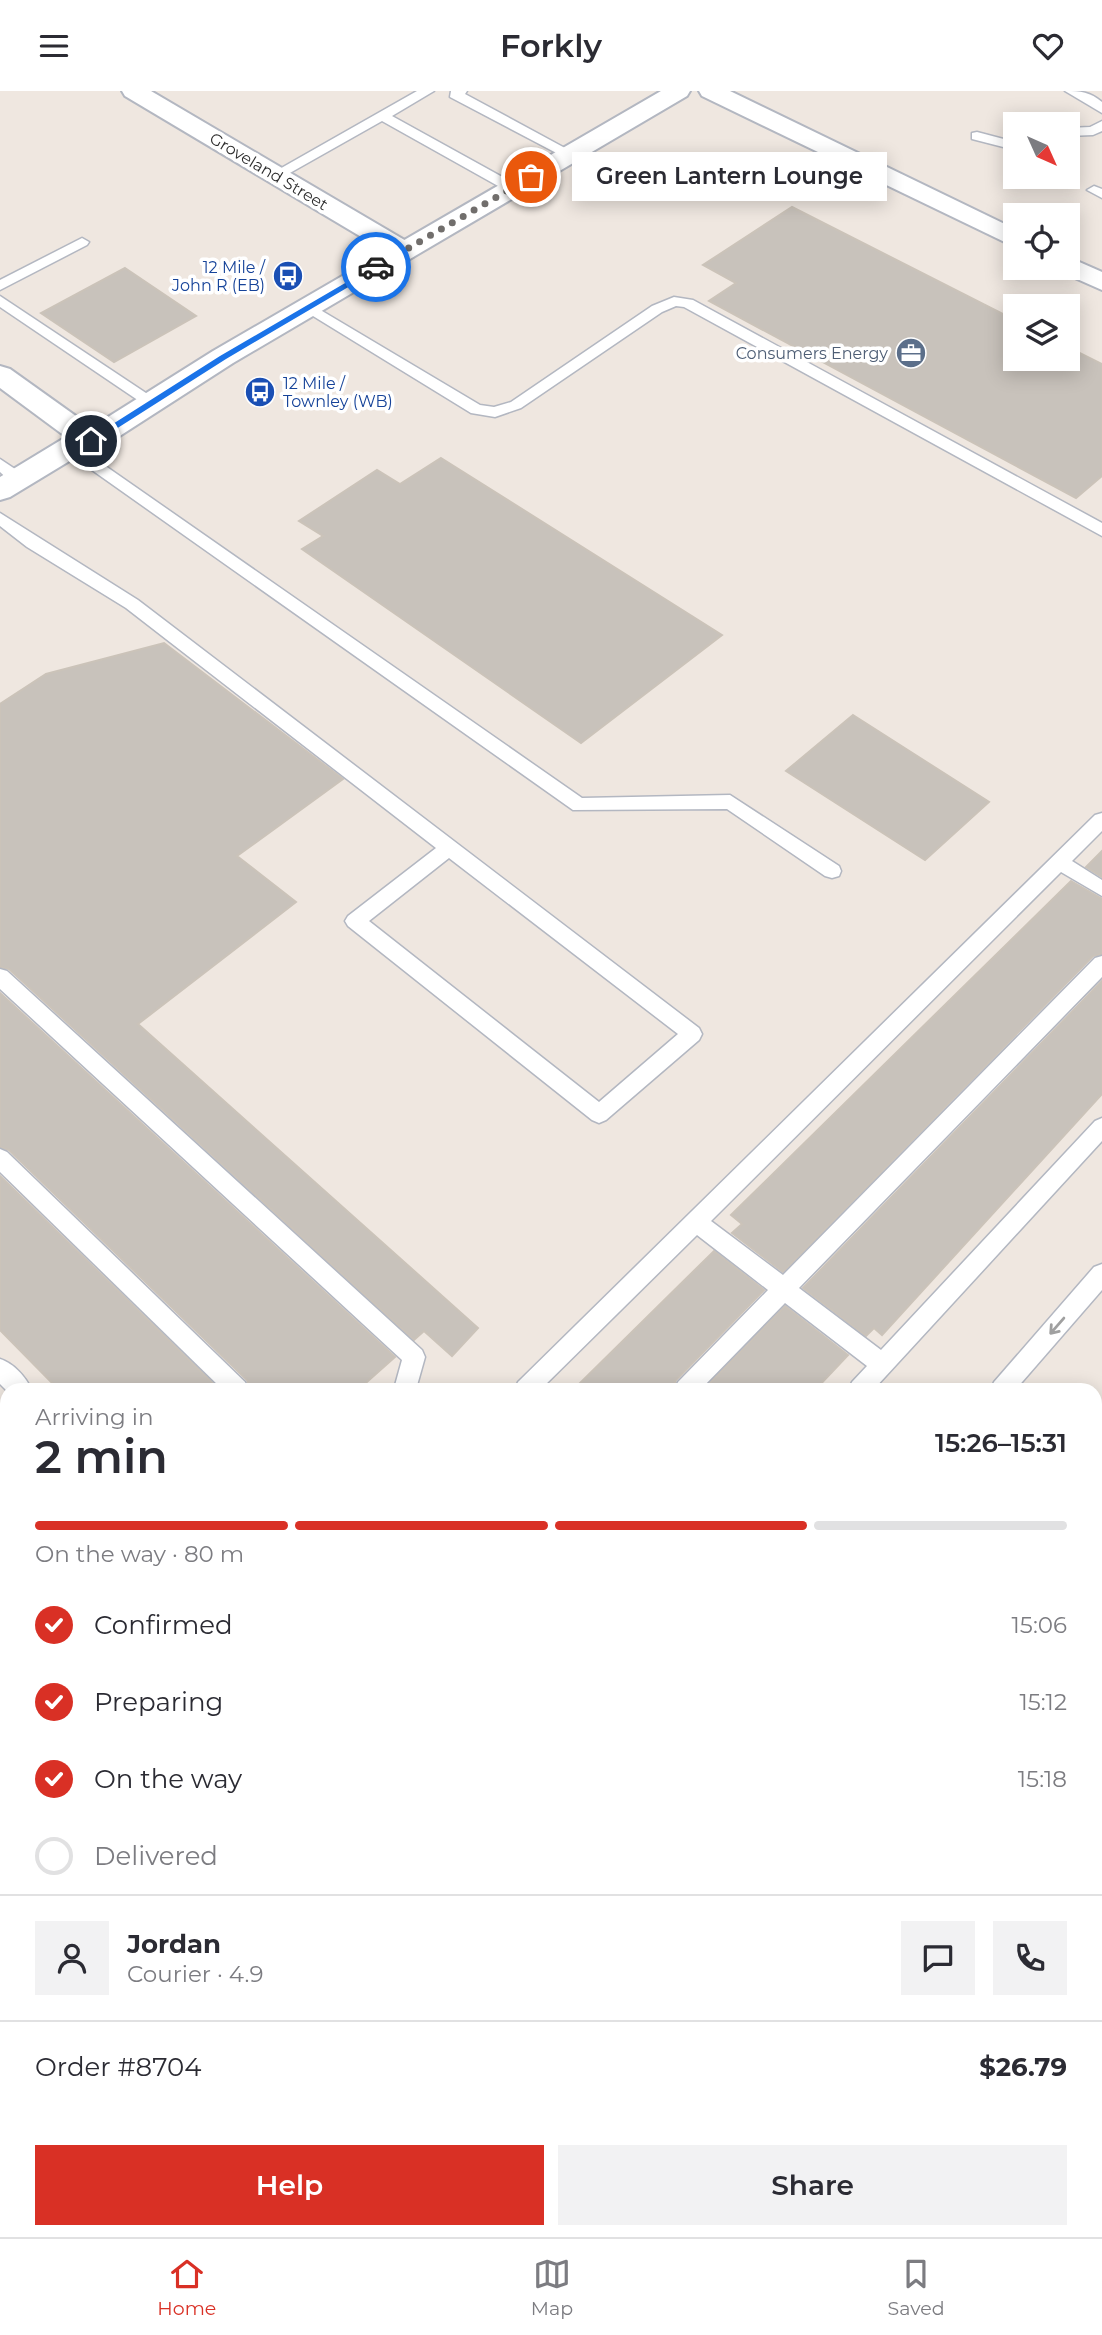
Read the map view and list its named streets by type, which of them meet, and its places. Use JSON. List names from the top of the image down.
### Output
{
  "streets": {
    "main road": ["Groveland Street"]
  },
  "places": {
    "other": ["Green Lantern Lounge"],
    "bus stop": ["12 Mile / John R (EB)", "12 Mile / Townley (WB)"],
    "office": ["Consumers Energy"]
  },
  "north": "bottom right",
  "page": {
    "header": "Forkly",
    "bubble": "Green Lantern Lounge",
    "heading": ["2 min", "Arriving in", "15:26–15:31"],
    "panel": [
      "Jordan",
      "Courier · 4.9",
      "Order #8704",
      "$26.79"
    ],
    "bar": "On the way · 80 m",
    "list": [
      ["Confirmed", "15:06"],
      ["Preparing", "15:12"],
      ["On the way", "15:18"],
      "Delivered"
    ],
    "buttons": ["Help", "Share"],
    "tabs": ["Home", "Map", "Saved"]
  }
}
